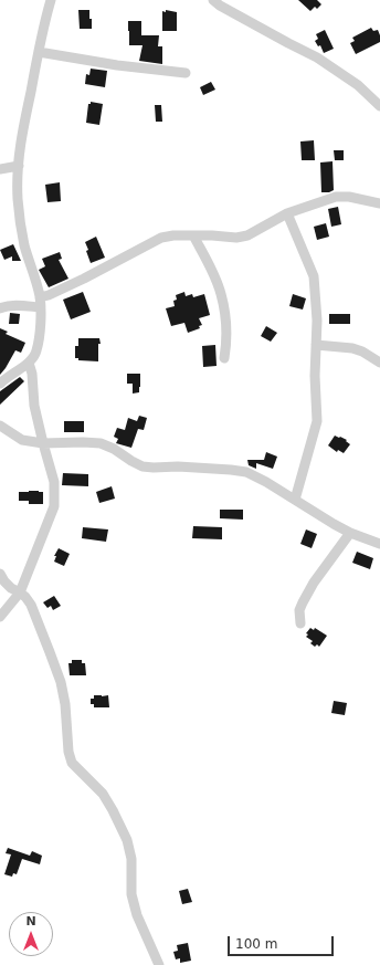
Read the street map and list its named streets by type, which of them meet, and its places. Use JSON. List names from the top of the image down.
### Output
{
  "scale_bar": "100 m",
  "north": "top"
}
